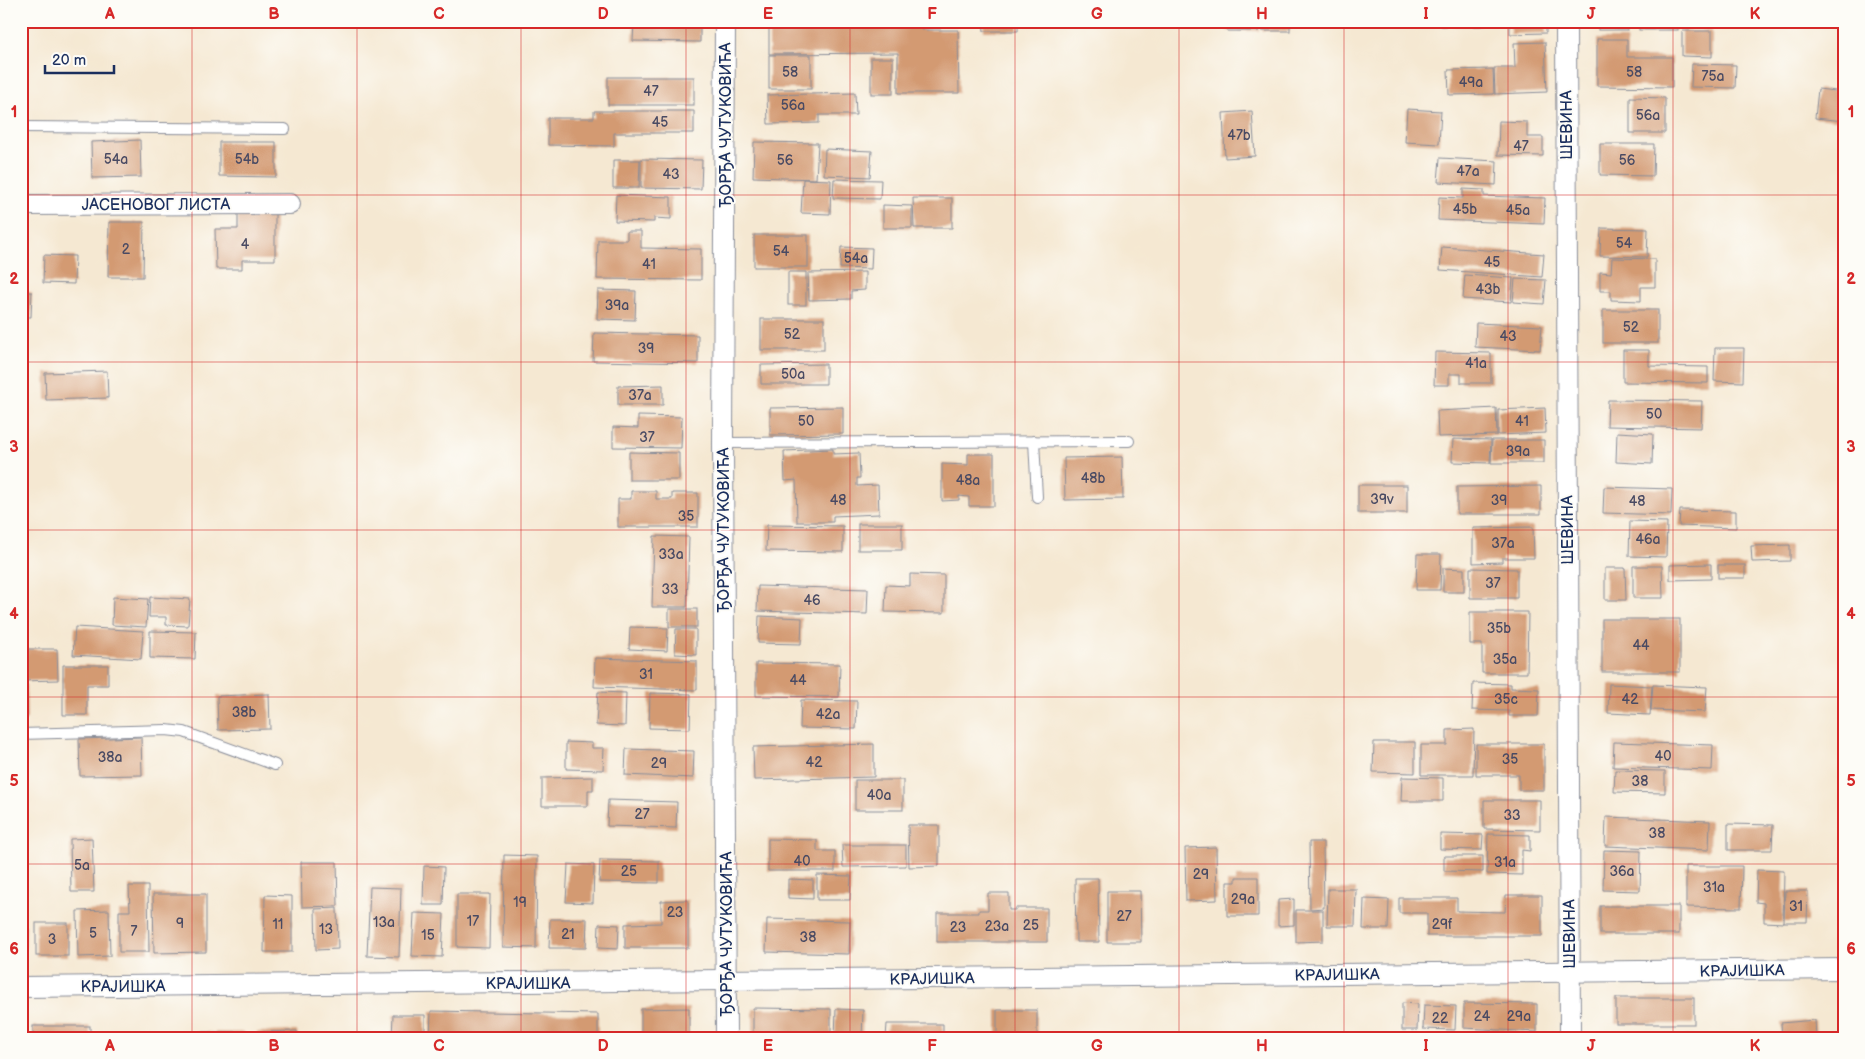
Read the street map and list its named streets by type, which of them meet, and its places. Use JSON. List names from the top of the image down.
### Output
{
  "streets": {
    "street": [
      "ЂОРЂА ЧУТУКОВИЋА",
      "ШЕВИНА",
      "ЈАСЕНОВОГ ЛИСТА",
      "КРАЈИШКА"
    ]
  },
  "crossings": [
    ["ЂОРЂА ЧУТУКОВИЋА", "КРАЈИШКА"],
    ["ШЕВИНА", "КРАЈИШКА"]
  ],
  "house_numbers": [
    "58",
    "58",
    "75a",
    "49a",
    "47",
    "56a",
    "56a",
    "45",
    "47b",
    "47",
    "54a",
    "54b",
    "56",
    "56",
    "47a",
    "43",
    "45b",
    "45a",
    "54",
    "4",
    "2",
    "54",
    "54a",
    "45",
    "41",
    "43b",
    "39a",
    "52",
    "52",
    "43",
    "39",
    "41a",
    "50a",
    "37a",
    "50",
    "50",
    "41",
    "37",
    "39a",
    "48b",
    "48a",
    "39v",
    "48",
    "39",
    "48",
    "35",
    "46a",
    "37a",
    "33a",
    "37",
    "33",
    "46",
    "35b",
    "44",
    "35a",
    "31",
    "44",
    "35c",
    "42",
    "38b",
    "42a",
    "40",
    "38a",
    "35",
    "42",
    "29",
    "38",
    "40a",
    "27",
    "33",
    "38",
    "40",
    "31a",
    "5a",
    "25",
    "36a",
    "29",
    "31a",
    "29a",
    "19",
    "31",
    "23",
    "27",
    "17",
    "13a",
    "9",
    "11",
    "29f",
    "25",
    "23a",
    "23",
    "13",
    "7",
    "5",
    "21",
    "15",
    "38",
    "3",
    "24",
    "29a",
    "22"
  ],
  "scale_bar": "20 m",
  "grid": {
    "columns": [
      "A",
      "B",
      "C",
      "D",
      "E",
      "F",
      "G",
      "H",
      "I",
      "J",
      "K"
    ],
    "rows": [
      "1",
      "2",
      "3",
      "4",
      "5",
      "6"
    ]
  }
}
